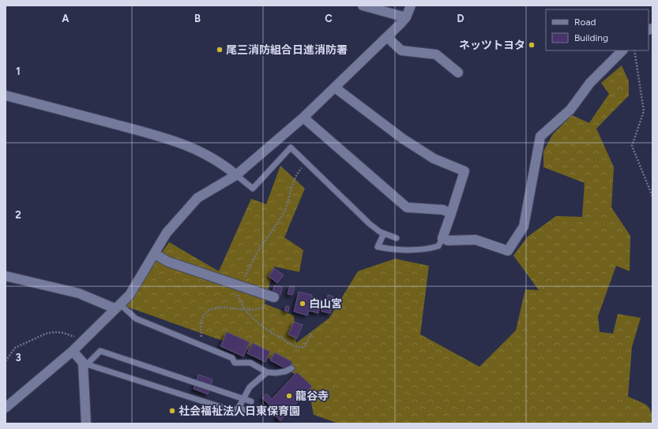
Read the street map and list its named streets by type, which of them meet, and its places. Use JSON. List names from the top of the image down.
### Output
{
  "places": [
    "ネッツトヨタ",
    "尾三消防組合日進消防署",
    "白山宮",
    "龍谷寺",
    "社会福祉法人日東保育園"
  ],
  "legend": ["Road", "Building"],
  "grid": {
    "columns": [
      "A",
      "B",
      "C",
      "D"
    ],
    "rows": ["1", "2", "3"]
  }
}
